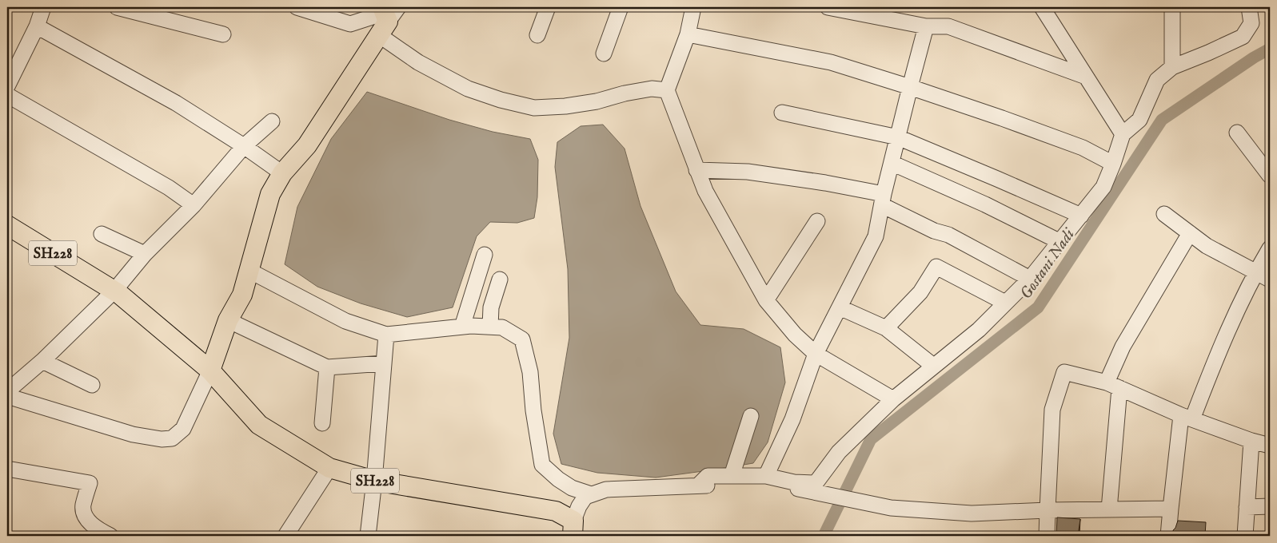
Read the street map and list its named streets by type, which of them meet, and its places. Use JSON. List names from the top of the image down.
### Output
{
  "streets": {
    "main road": ["SH228"]
  },
  "water": ["Gostani Nadi"]
}
